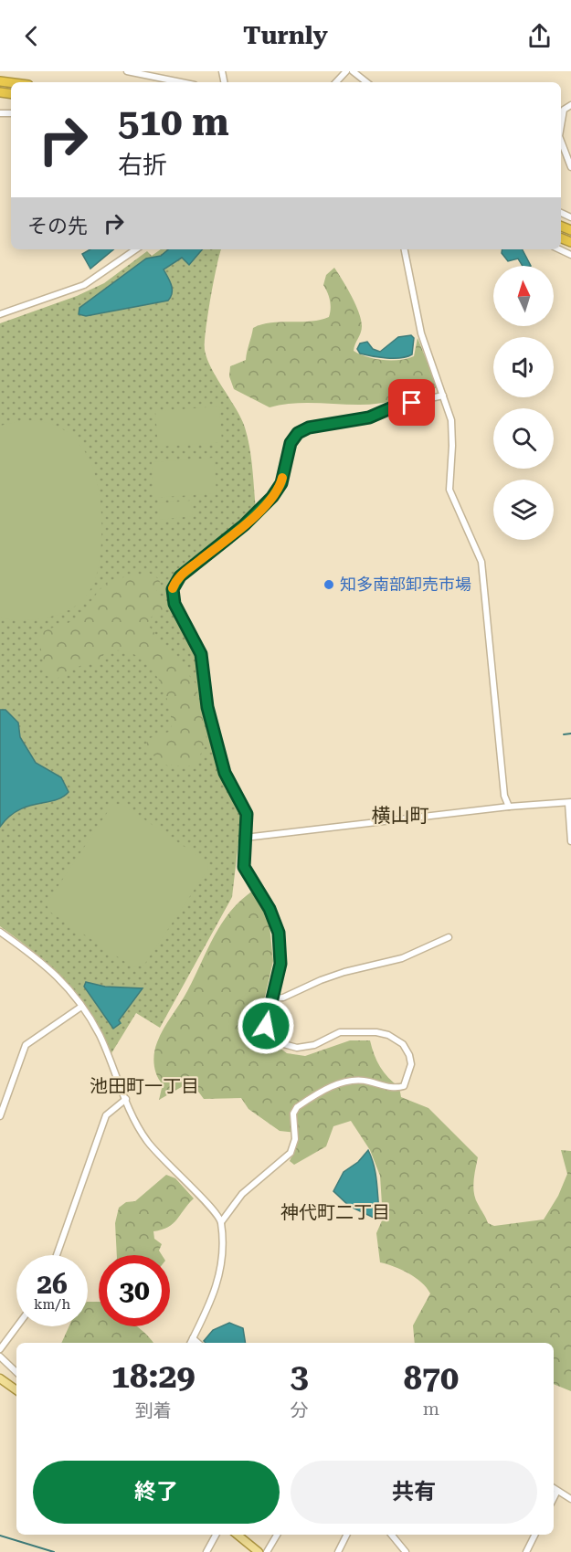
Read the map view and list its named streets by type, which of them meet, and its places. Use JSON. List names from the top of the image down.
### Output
{
  "districts": ["横山町", "池田町一丁目", "神代町二丁目"],
  "places": ["知多南部卸売市場"],
  "north": "top",
  "page": {
    "header": "Turnly",
    "turn": ["510 m", "右折"],
    "then": "その先",
    "speed": "26 km/h",
    "limit": "30",
    "eta": [
      "18:29",
      "到着",
      "3",
      "分",
      "870",
      "m"
    ],
    "buttons": ["終了", "共有"]
  }
}
